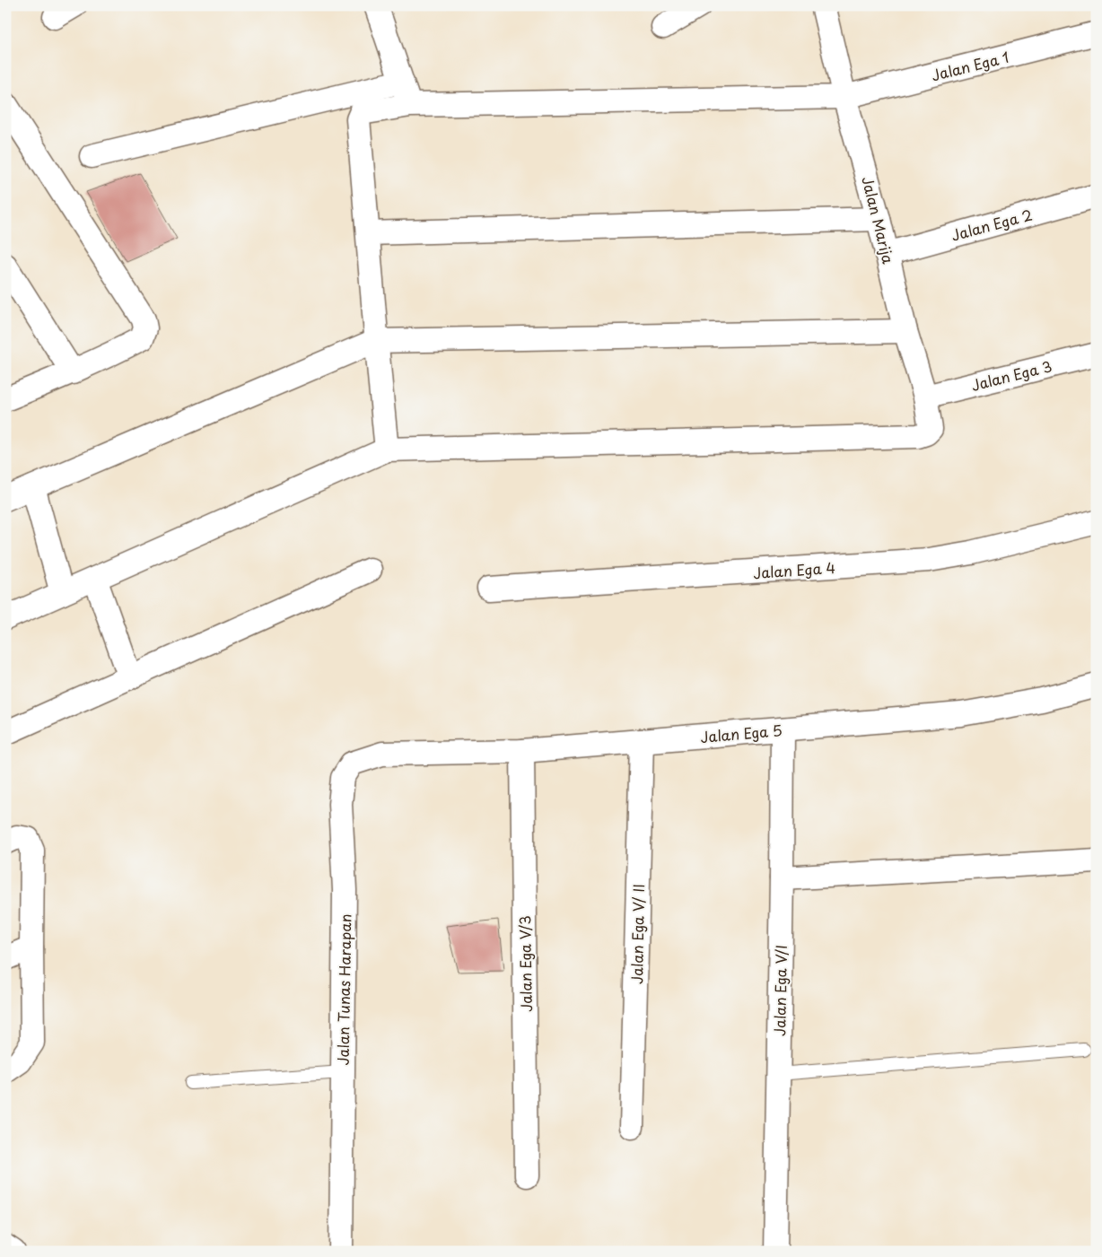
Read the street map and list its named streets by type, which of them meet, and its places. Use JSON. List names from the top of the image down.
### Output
{
  "streets": {
    "street": [
      "Jalan Ega 1",
      "Jalan Marija",
      "Jalan Ega 2",
      "Jalan Ega 3",
      "Jalan Ega 4",
      "Jalan Ega 5",
      "Jalan Ega V/ II",
      "Jalan Ega V/3",
      "Jalan Tunas Harapan",
      "Jalan Ega V/I"
    ]
  },
  "crossings": [
    ["Jalan Ega 1", "Jalan Marija"],
    ["Jalan Marija", "Jalan Ega 2"],
    ["Jalan Marija", "Jalan Ega 3"],
    ["Jalan Ega 5", "Jalan Ega V/ II"],
    ["Jalan Ega 5", "Jalan Ega V/3"],
    ["Jalan Ega 5", "Jalan Tunas Harapan"],
    ["Jalan Ega 5", "Jalan Ega V/I"]
  ]
}
